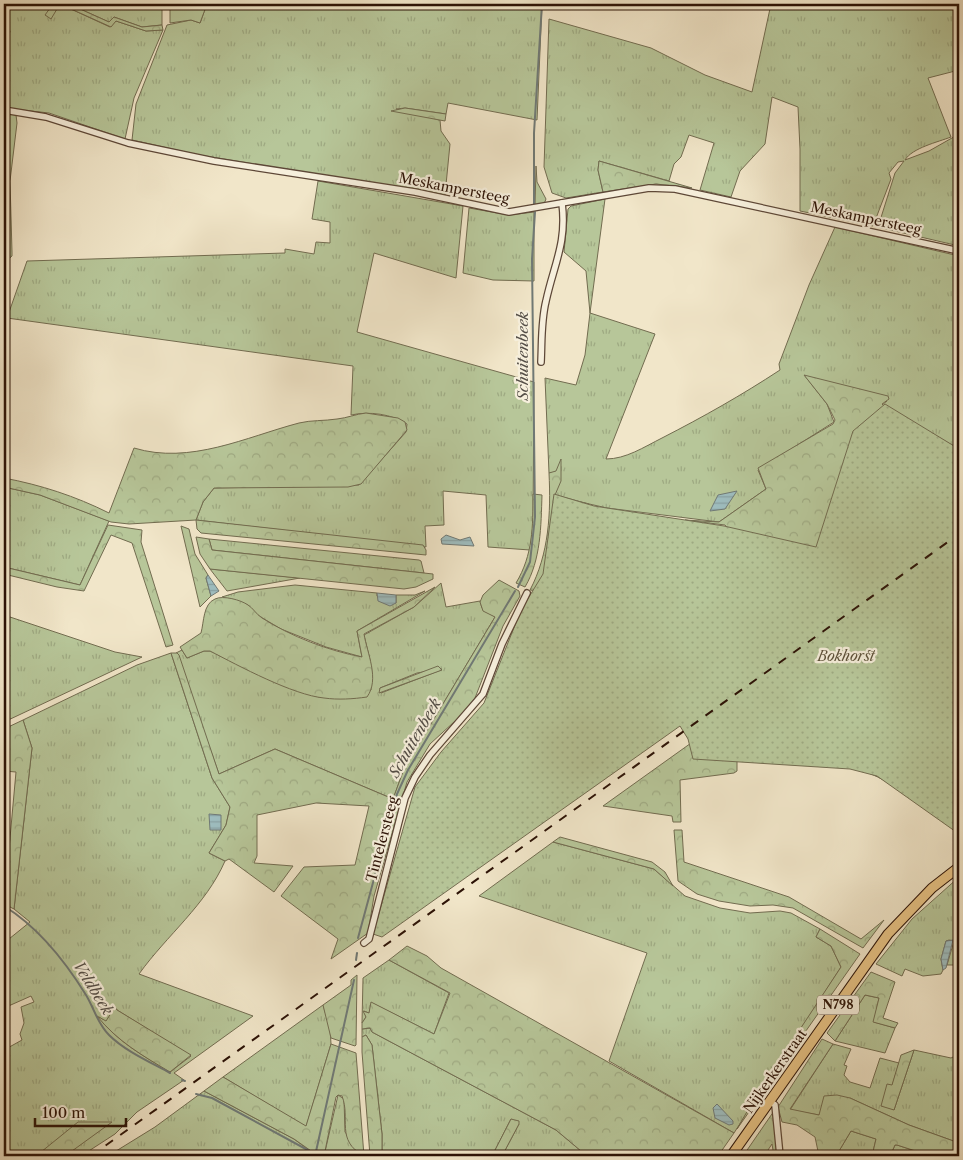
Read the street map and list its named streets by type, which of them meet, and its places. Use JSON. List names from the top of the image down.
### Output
{
  "streets": {
    "main road": ["N798", "Nijkerkerstraat"],
    "street": ["Meskampersteeg", "Tintelersteeg"]
  },
  "water": ["Schuitenbeek", "Veldbeek"],
  "parks": ["Bokhorst"],
  "scale_bar": "100 m"
}
